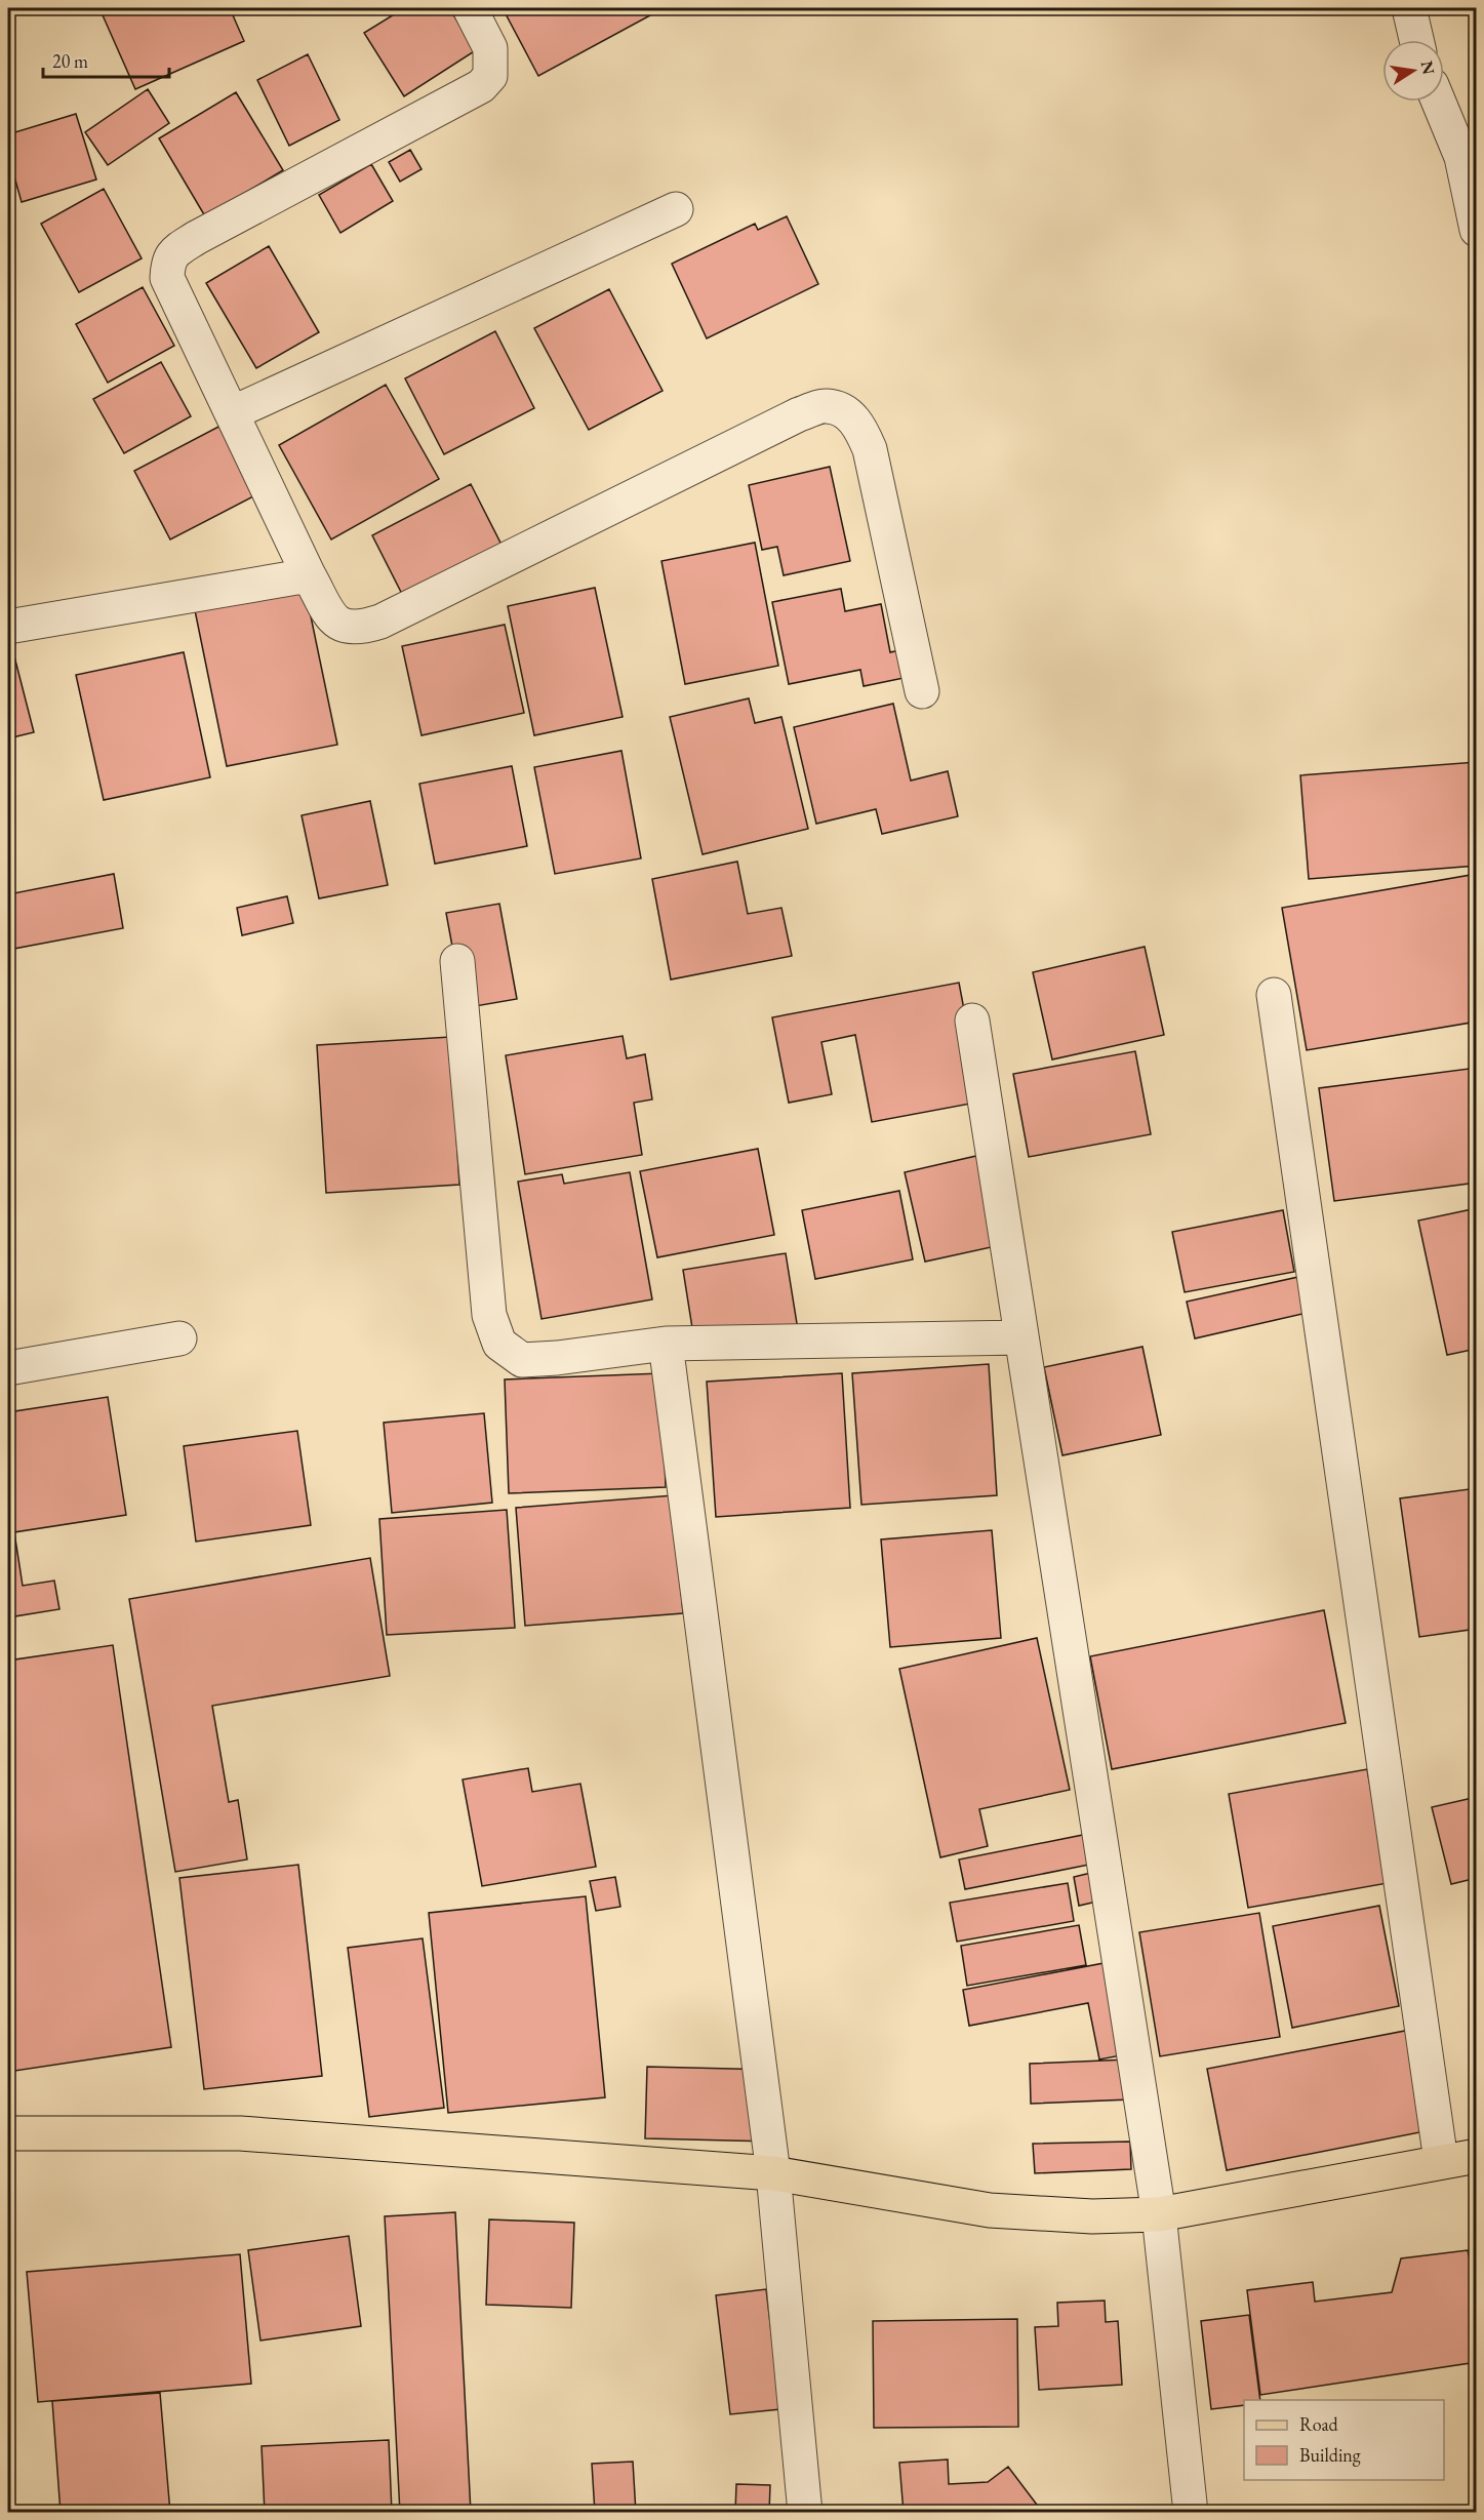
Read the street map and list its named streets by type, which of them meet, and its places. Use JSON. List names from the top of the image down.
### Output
{
  "legend": ["Road", "Building"],
  "scale_bar": "20 m",
  "north": "right"
}
